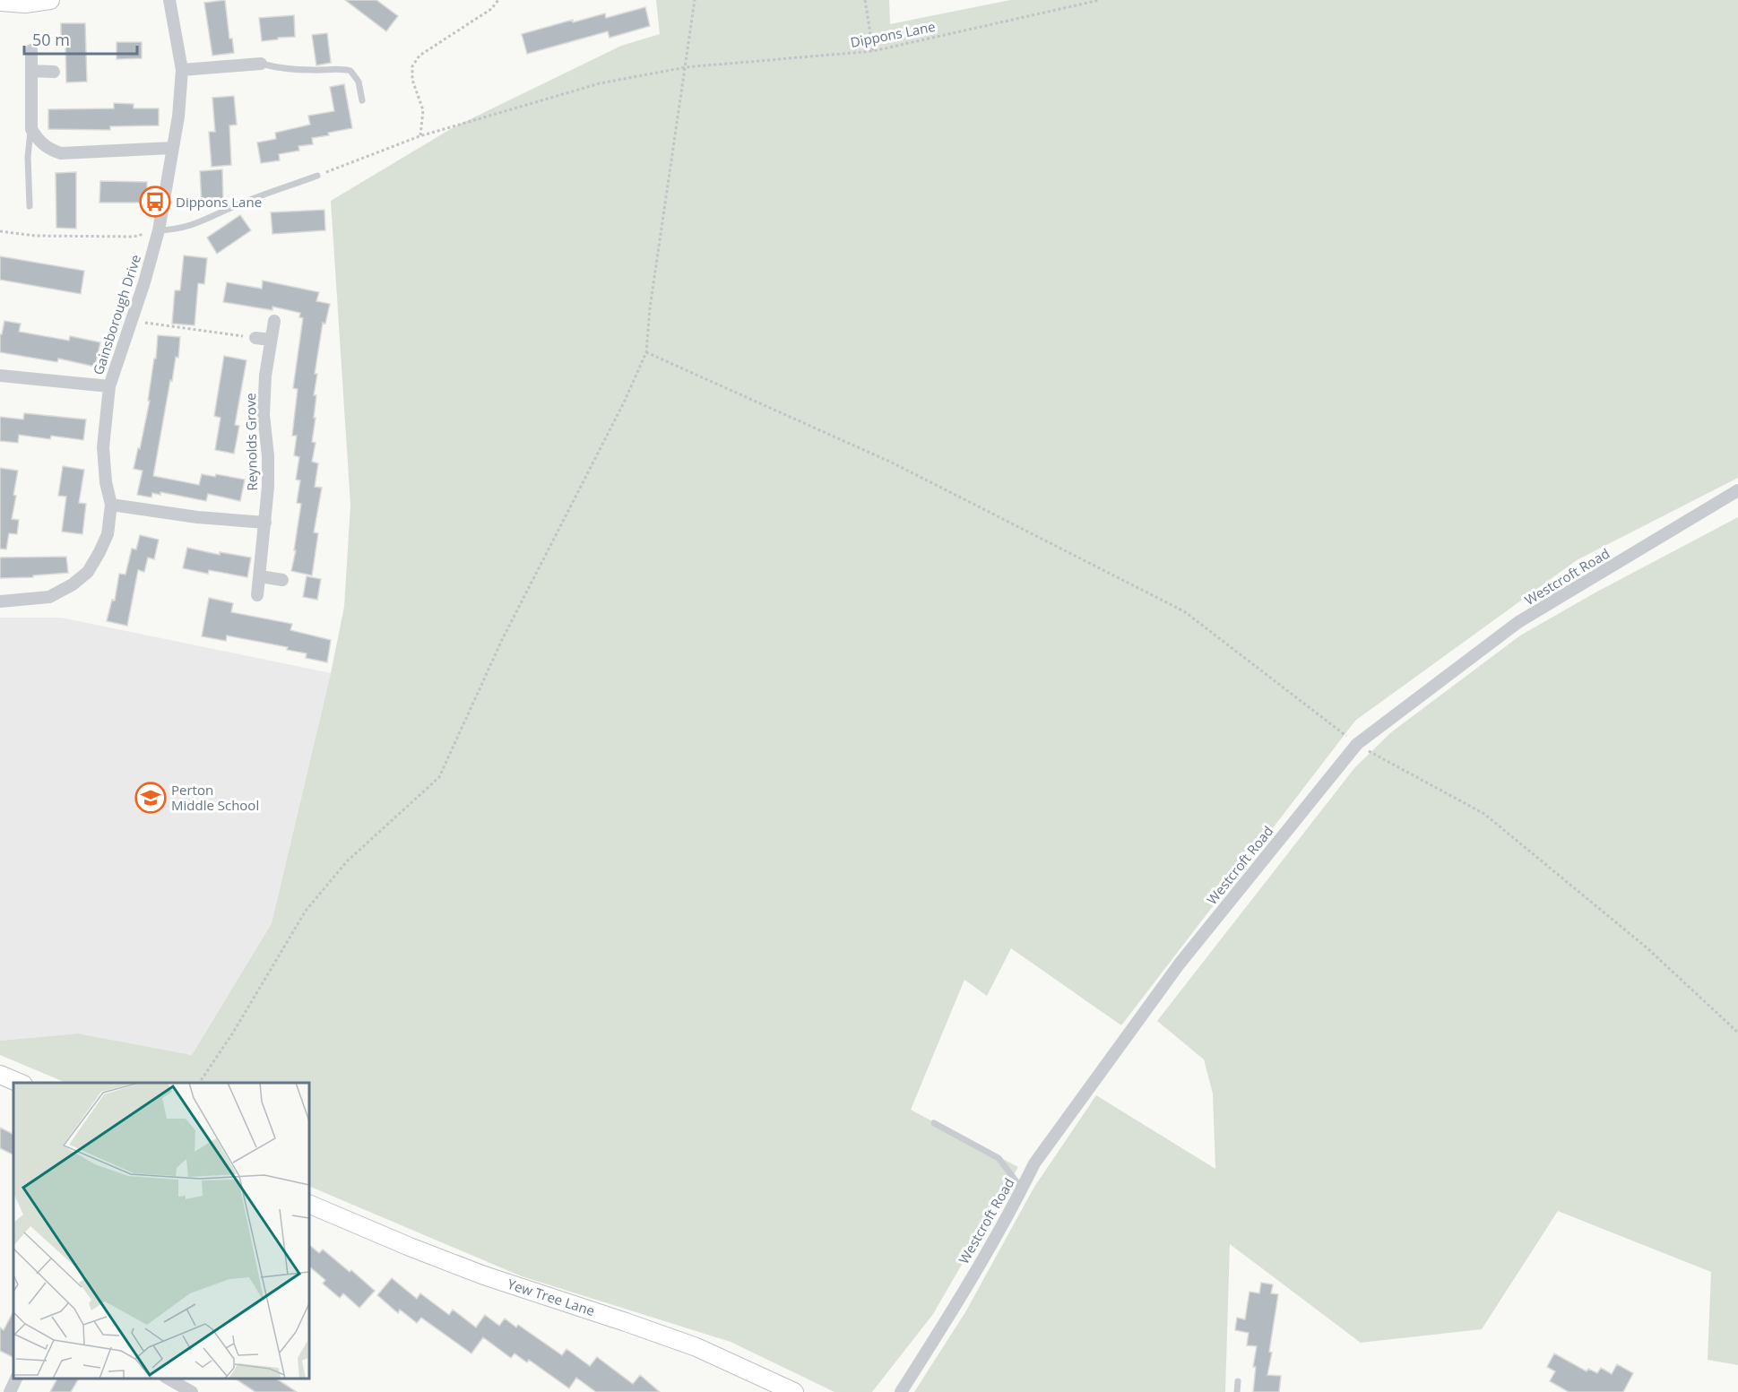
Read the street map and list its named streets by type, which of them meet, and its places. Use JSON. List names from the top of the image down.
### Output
{
  "streets": {
    "street": [
      "Gainsborough Drive",
      "Reynolds Grove",
      "Westcroft Road",
      "Yew Tree Lane"
    ],
    "path": ["Dippons Lane"]
  },
  "places": {
    "bus stop": ["Dippons Lane"],
    "school or university": ["Perton Middle School"]
  },
  "scale_bar": "50 m"
}
